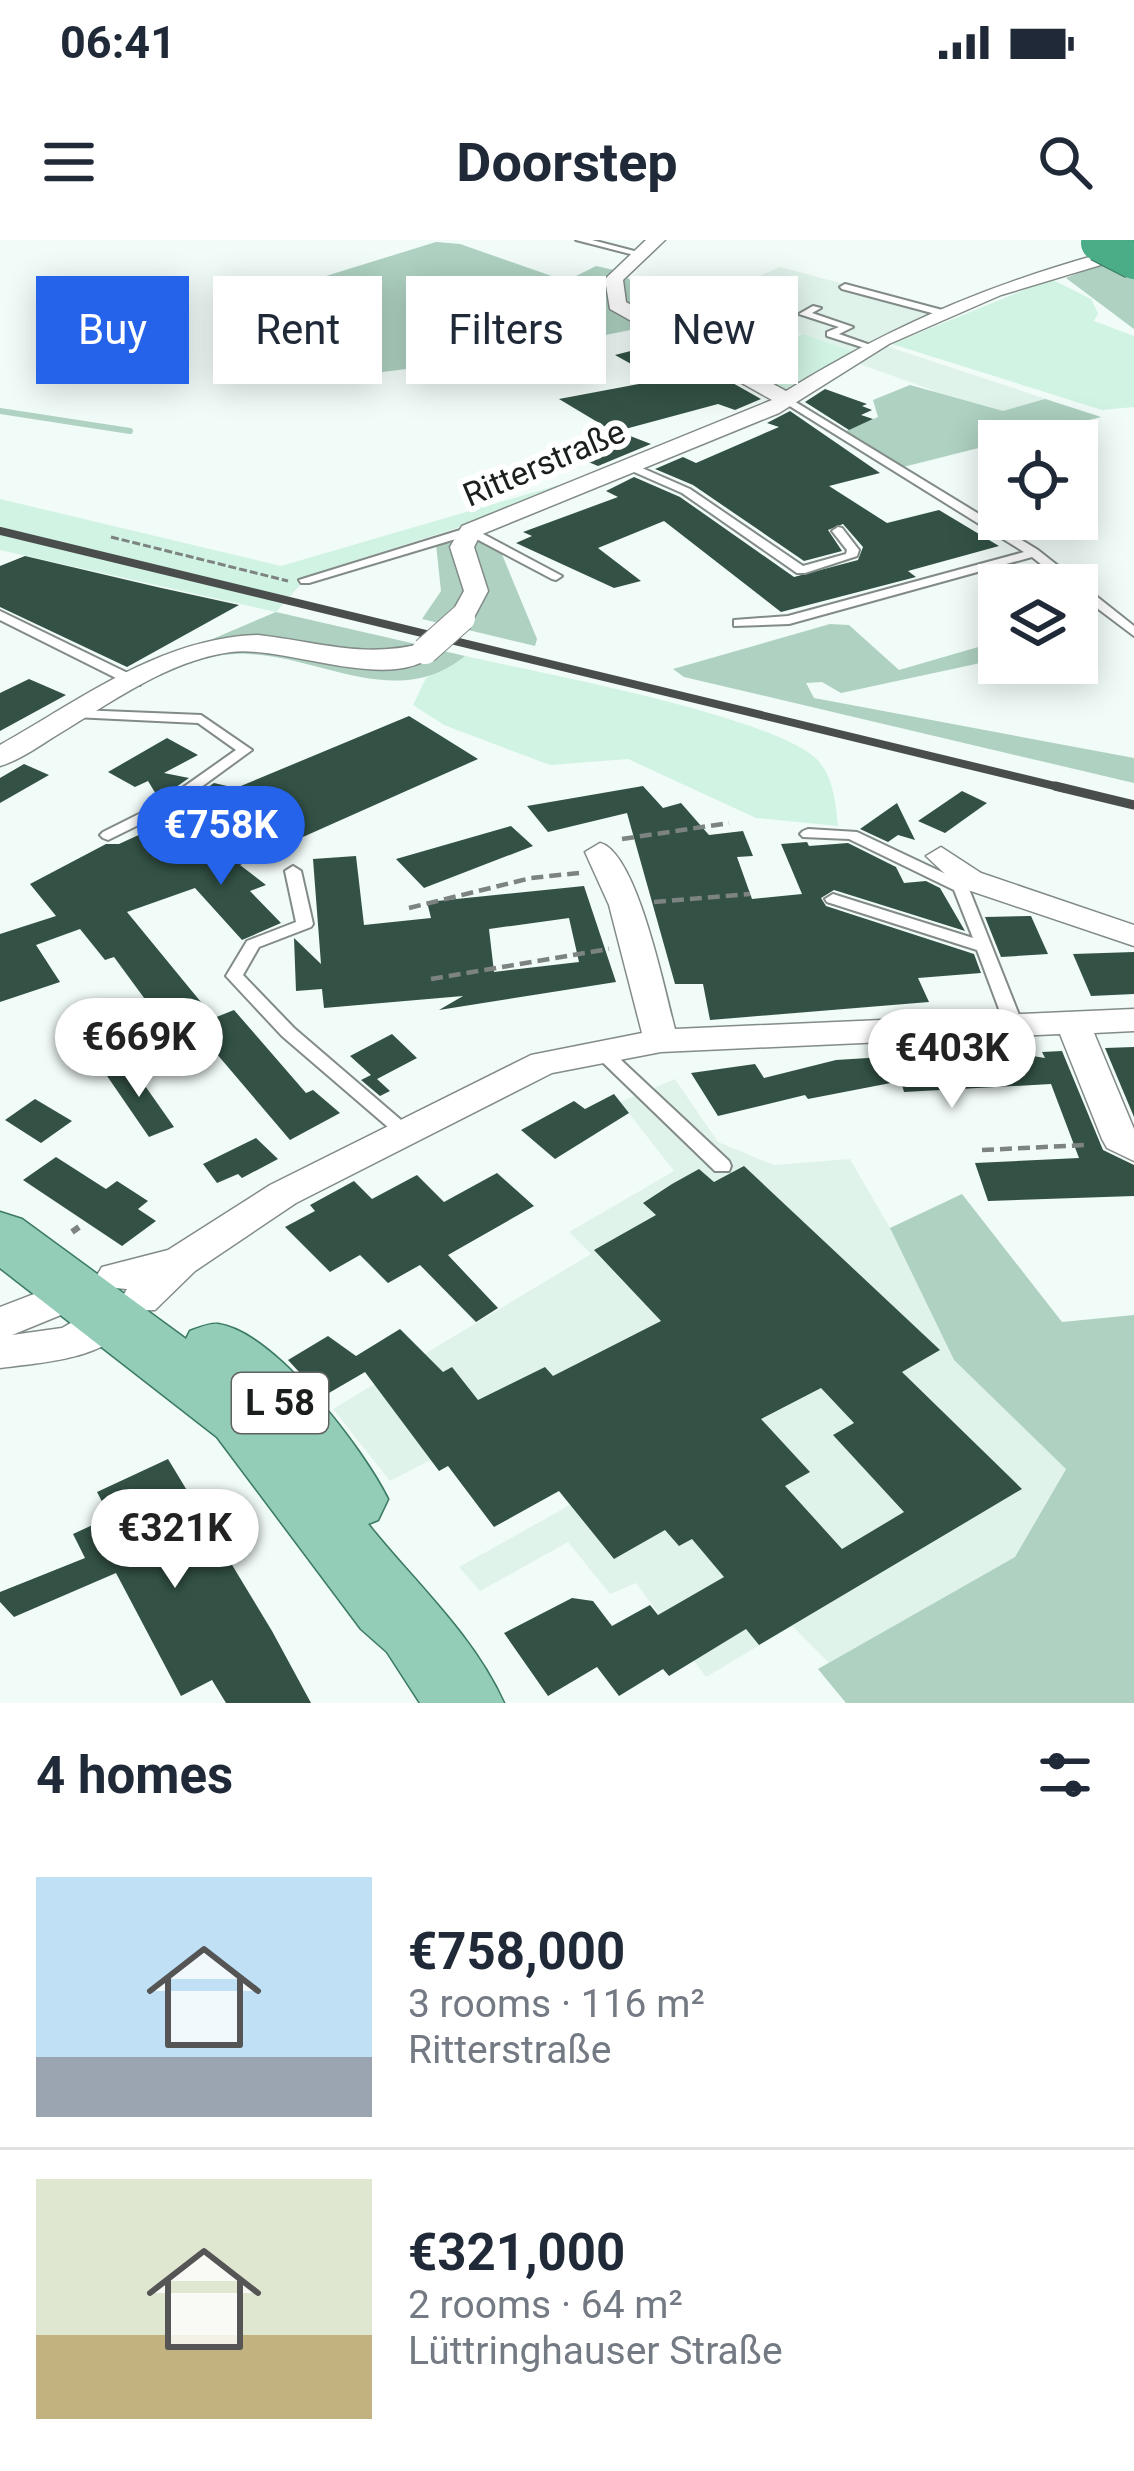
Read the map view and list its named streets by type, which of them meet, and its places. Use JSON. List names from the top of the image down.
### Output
{
  "streets": {
    "main road": ["L 58"],
    "street": ["Ritterstraße"]
  },
  "page": {
    "status": "06:41",
    "header": "Doorstep",
    "chip": [
      "Buy",
      "Rent",
      "Filters",
      "New"
    ],
    "price": [
      "€758K",
      "€669K",
      "€403K",
      "€321K"
    ],
    "heading": "4 homes",
    "list": [
      {
        "name": "€758,000",
        "note": "3 rooms · 116 m² · Ritterstraße"
      },
      {
        "name": "€321,000",
        "note": "2 rooms · 64 m² · Lüttringhauser Straße"
      }
    ]
  }
}
